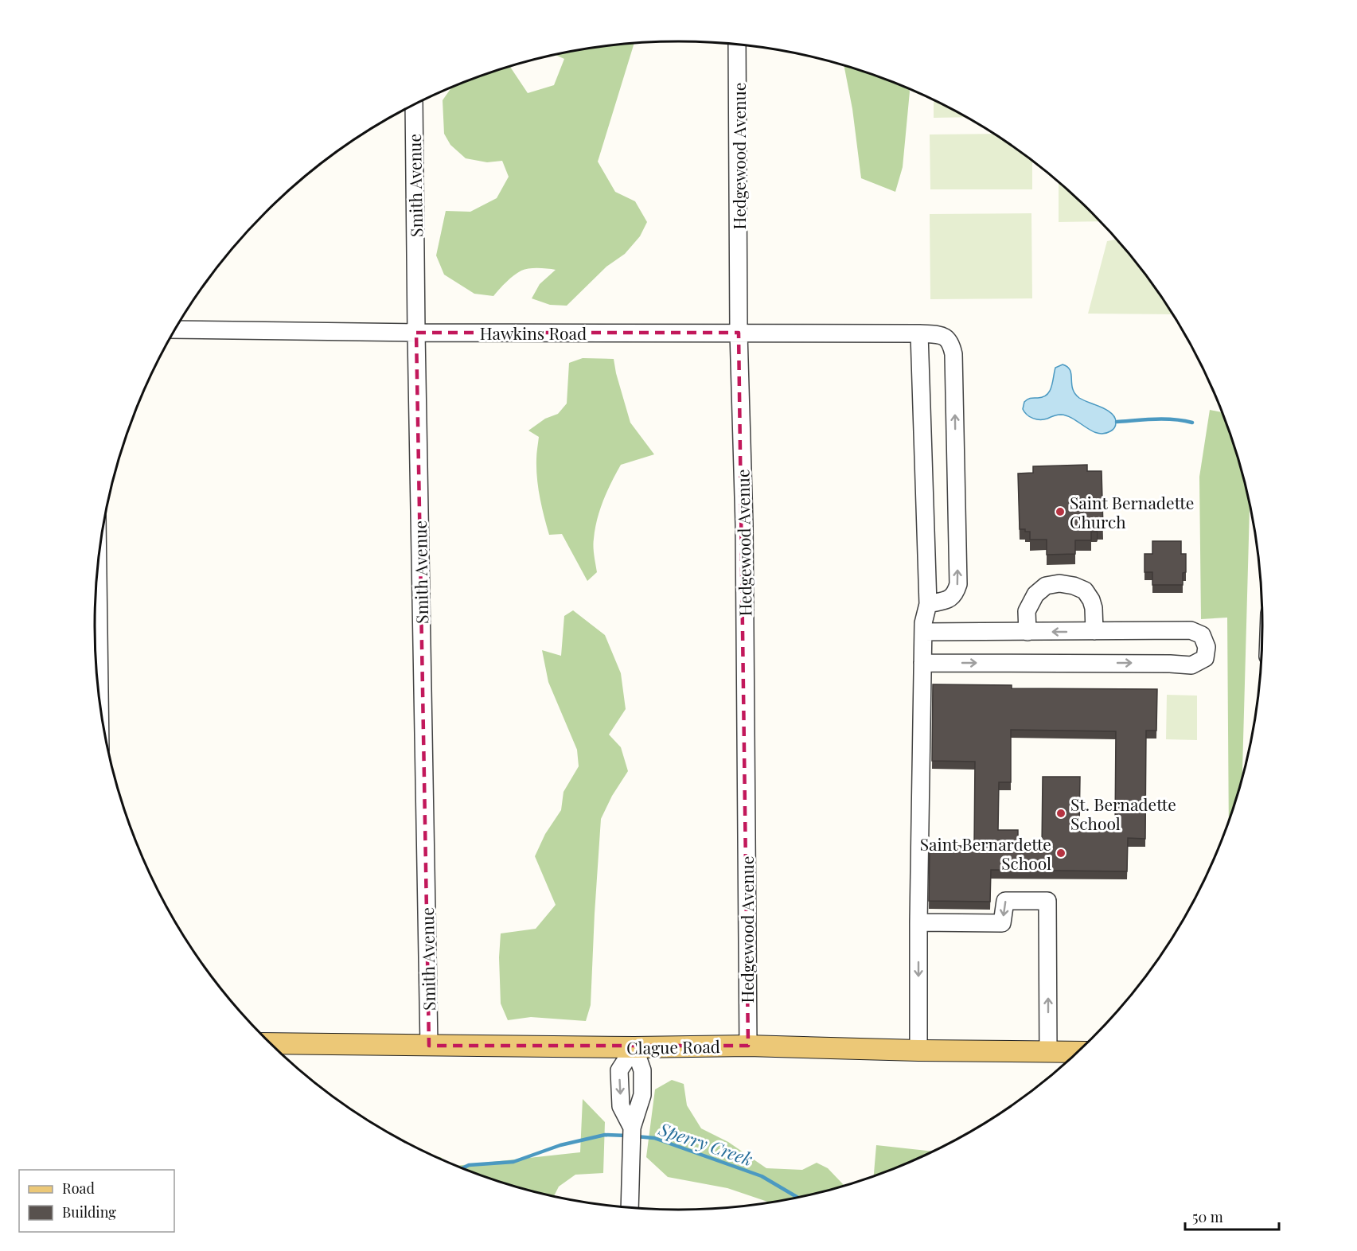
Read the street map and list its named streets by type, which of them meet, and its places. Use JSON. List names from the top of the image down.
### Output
{
  "streets": {
    "main road": ["Clague Road"],
    "street": ["Hedgewood Avenue", "Smith Avenue", "Hawkins Road"]
  },
  "crossings": [
    ["Hedgewood Avenue", "Hawkins Road"],
    ["Hedgewood Avenue", "Clague Road"],
    ["Smith Avenue", "Hawkins Road"],
    ["Smith Avenue", "Clague Road"]
  ],
  "water": ["Sperry Creek"],
  "places": ["Saint Bernadette Church", "St. Bernadette School", "Saint Bernardette School"],
  "legend": ["Road", "Building"],
  "scale_bar": "50 m"
}
